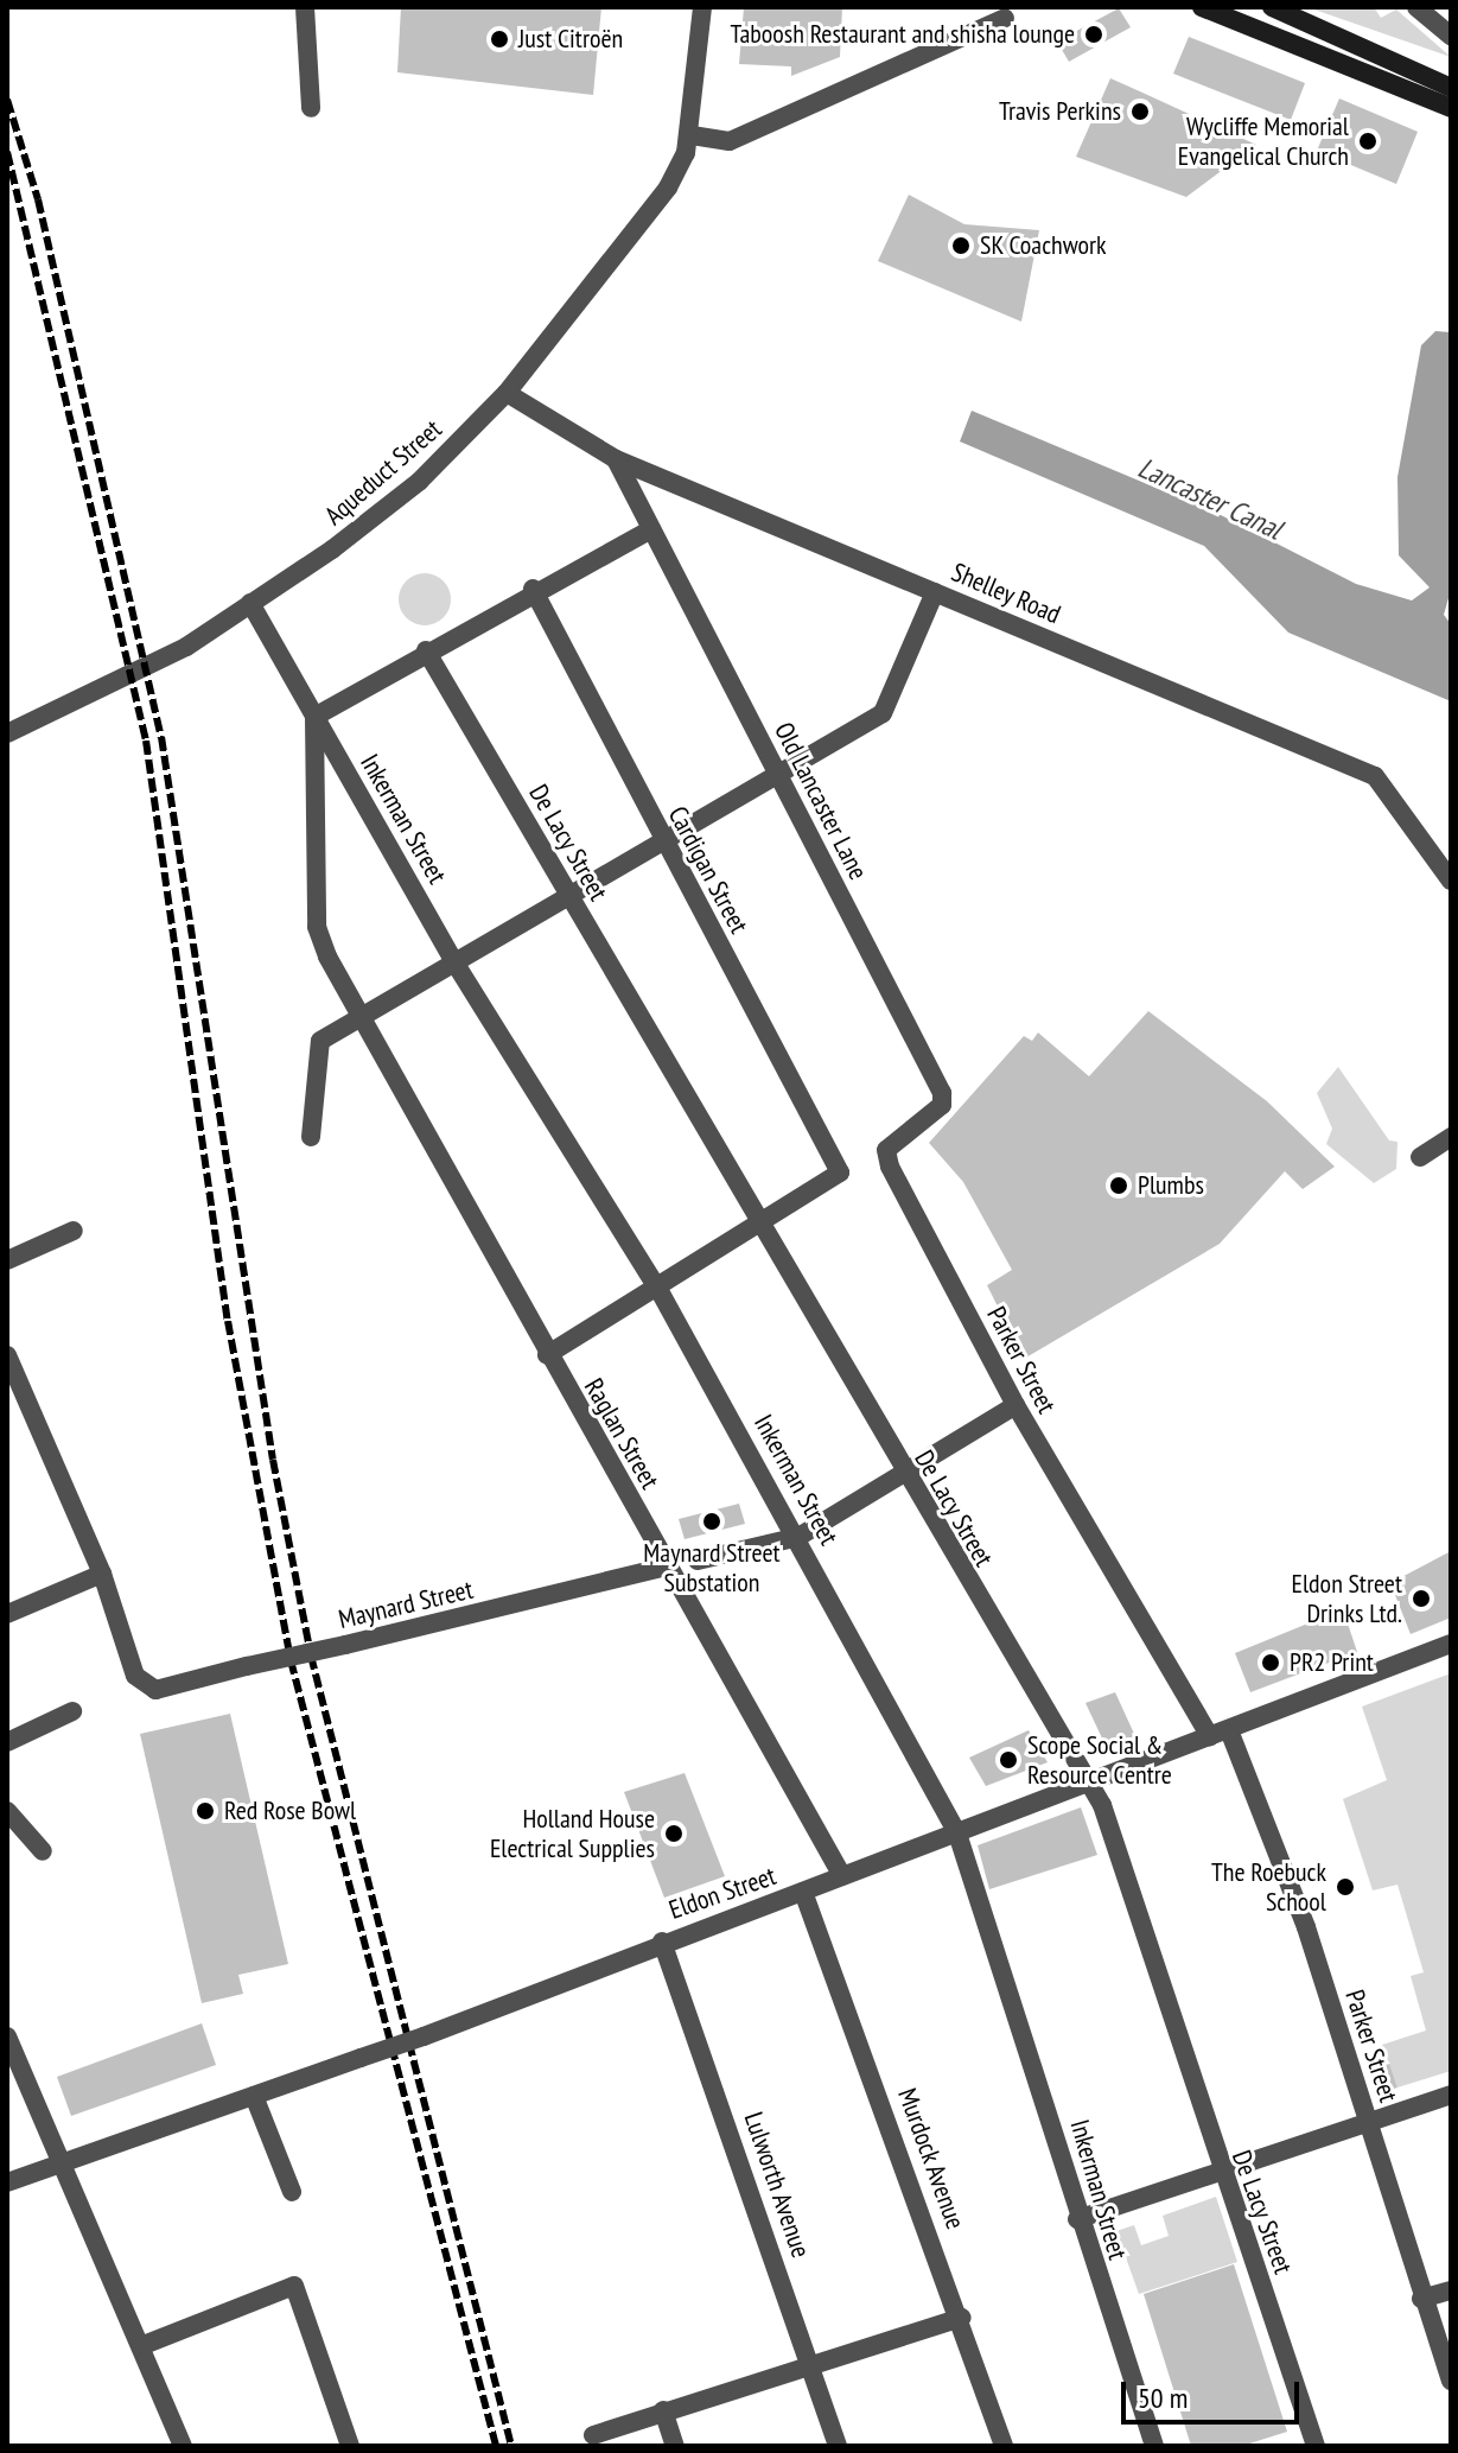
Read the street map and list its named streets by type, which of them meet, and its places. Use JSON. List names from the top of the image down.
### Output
{
  "streets": {
    "street": [
      "Aqueduct Street",
      "Shelley Road",
      "Old Lancaster Lane",
      "Inkerman Street",
      "De Lacy Street",
      "Cardigan Street",
      "Parker Street",
      "Raglan Street",
      "Maynard Street",
      "Eldon Street",
      "Murdock Avenue",
      "Lulworth Avenue"
    ]
  },
  "crossings": [
    ["Aqueduct Street", "Shelley Road"],
    ["Aqueduct Street", "Inkerman Street"],
    ["Shelley Road", "Old Lancaster Lane"],
    ["Old Lancaster Lane", "Parker Street"],
    ["Inkerman Street", "Raglan Street"],
    ["Inkerman Street", "Eldon Street"],
    ["De Lacy Street", "Cardigan Street"],
    ["De Lacy Street", "Eldon Street"],
    ["Parker Street", "Eldon Street"],
    ["Raglan Street", "Maynard Street"],
    ["Raglan Street", "Eldon Street"],
    ["Eldon Street", "Murdock Avenue"],
    ["Eldon Street", "Lulworth Avenue"]
  ],
  "water": ["Lancaster Canal"],
  "places": [
    "Taboosh Restaurant and shisha lounge",
    "Just Citroën",
    "Travis Perkins",
    "Wycliffe Memorial Evangelical Church",
    "SK Coachwork",
    "Plumbs",
    "Maynard Street Substation",
    "Eldon Street Drinks Ltd.",
    "PR2 Print",
    "Scope Social & Resource Centre",
    "Red Rose Bowl",
    "Holland House Electrical Supplies",
    "The Roebuck School"
  ],
  "scale_bar": "50 m"
}
